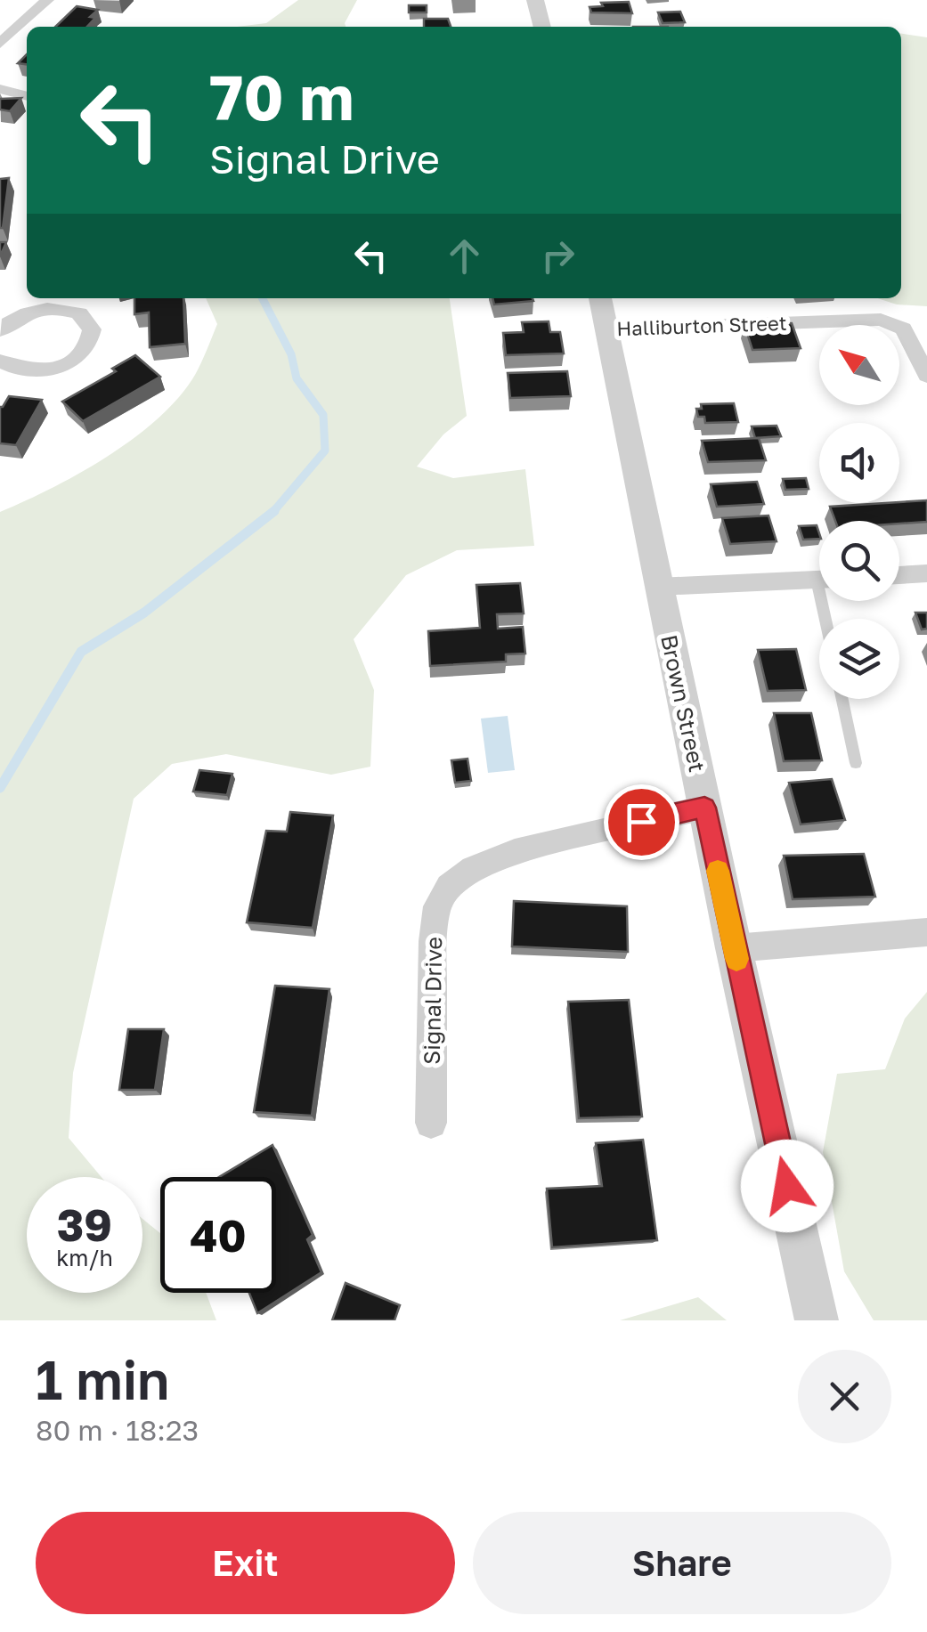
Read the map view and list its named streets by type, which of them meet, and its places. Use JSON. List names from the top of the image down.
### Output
{
  "streets": {
    "street": ["Halliburton Street", "Brown Street", "Signal Drive"]
  },
  "crossings": [
    ["Halliburton Street", "Brown Street"],
    ["Brown Street", "Signal Drive"]
  ],
  "north": "top left",
  "page": {
    "turn": ["70 m", "Signal Drive"],
    "speed": "39 km/h",
    "limit": "40",
    "heading": ["1 min", "80 m · 18:23"],
    "buttons": ["Exit", "Share"]
  }
}
